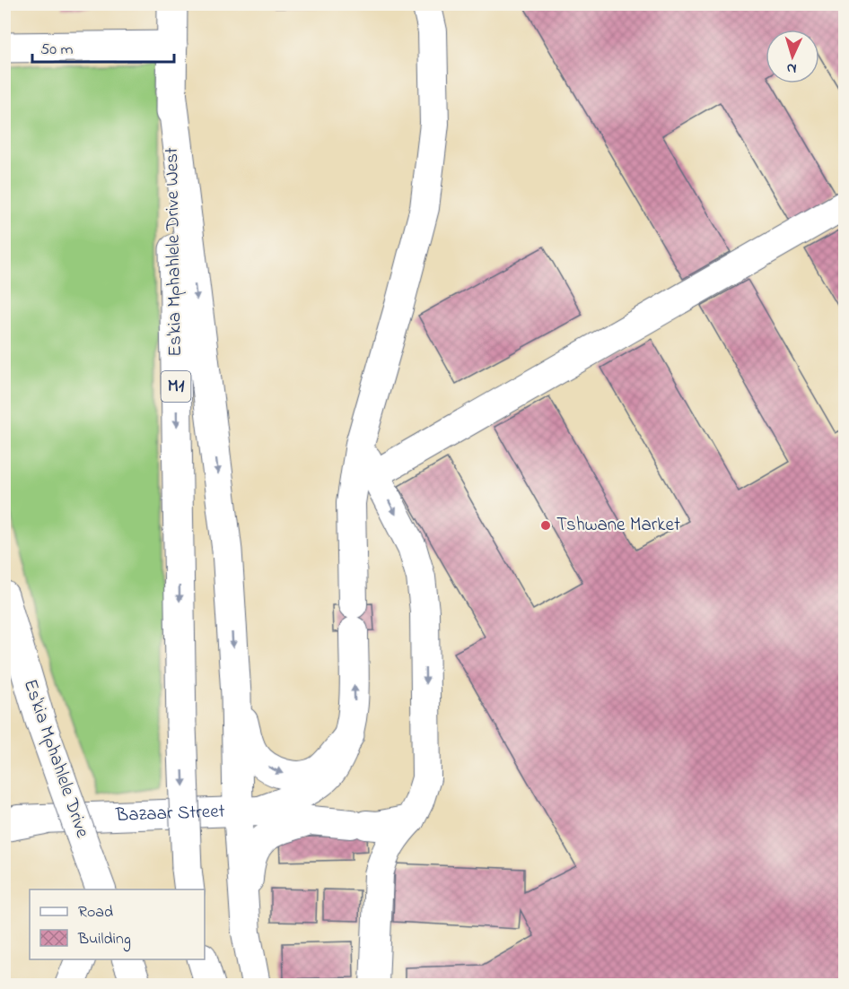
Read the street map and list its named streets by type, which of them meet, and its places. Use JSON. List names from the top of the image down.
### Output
{
  "streets": {
    "main road": ["Es'kia Mphahlele Drive West", "M1", "Es'kia Mphahlele Drive"],
    "street": ["Bazaar Street"]
  },
  "places": ["Tshwane Market"],
  "legend": ["Road", "Building"],
  "scale_bar": "50 m",
  "north": "bottom"
}
